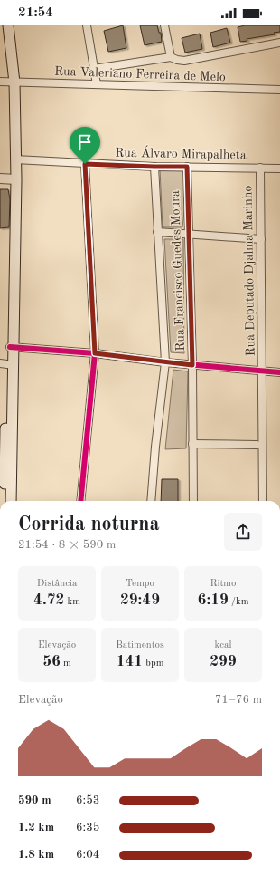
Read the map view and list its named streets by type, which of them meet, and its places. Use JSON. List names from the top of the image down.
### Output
{
  "streets": {
    "street": [
      "Rua Valeriano Ferreira de Melo",
      "Rua Álvaro Mirapalheta",
      "Rua Francisco Guedes Moura",
      "Rua Deputado Djalma Marinho"
    ]
  },
  "crossings": [
    ["Rua Álvaro Mirapalheta", "Rua Francisco Guedes Moura"],
    ["Rua Álvaro Mirapalheta", "Rua Deputado Djalma Marinho"]
  ],
  "page": {
    "status": "21:54",
    "heading": ["Corrida noturna", "21:54 · 8 × 590 m"],
    "stats": [
      ["Distância", "4.72 km"],
      ["Tempo", "29:49"],
      ["Ritmo", "6:19 /km"],
      ["Elevação", "56 m"],
      ["Batimentos", "141 bpm"],
      ["kcal", "299"]
    ],
    "chart": ["Elevação", "71–76 m"],
    "list": [
      {
        "name": "590 m",
        "note": "6:53"
      },
      {
        "name": "1.2 km",
        "note": "6:35"
      },
      {
        "name": "1.8 km",
        "note": "6:04"
      }
    ]
  }
}
